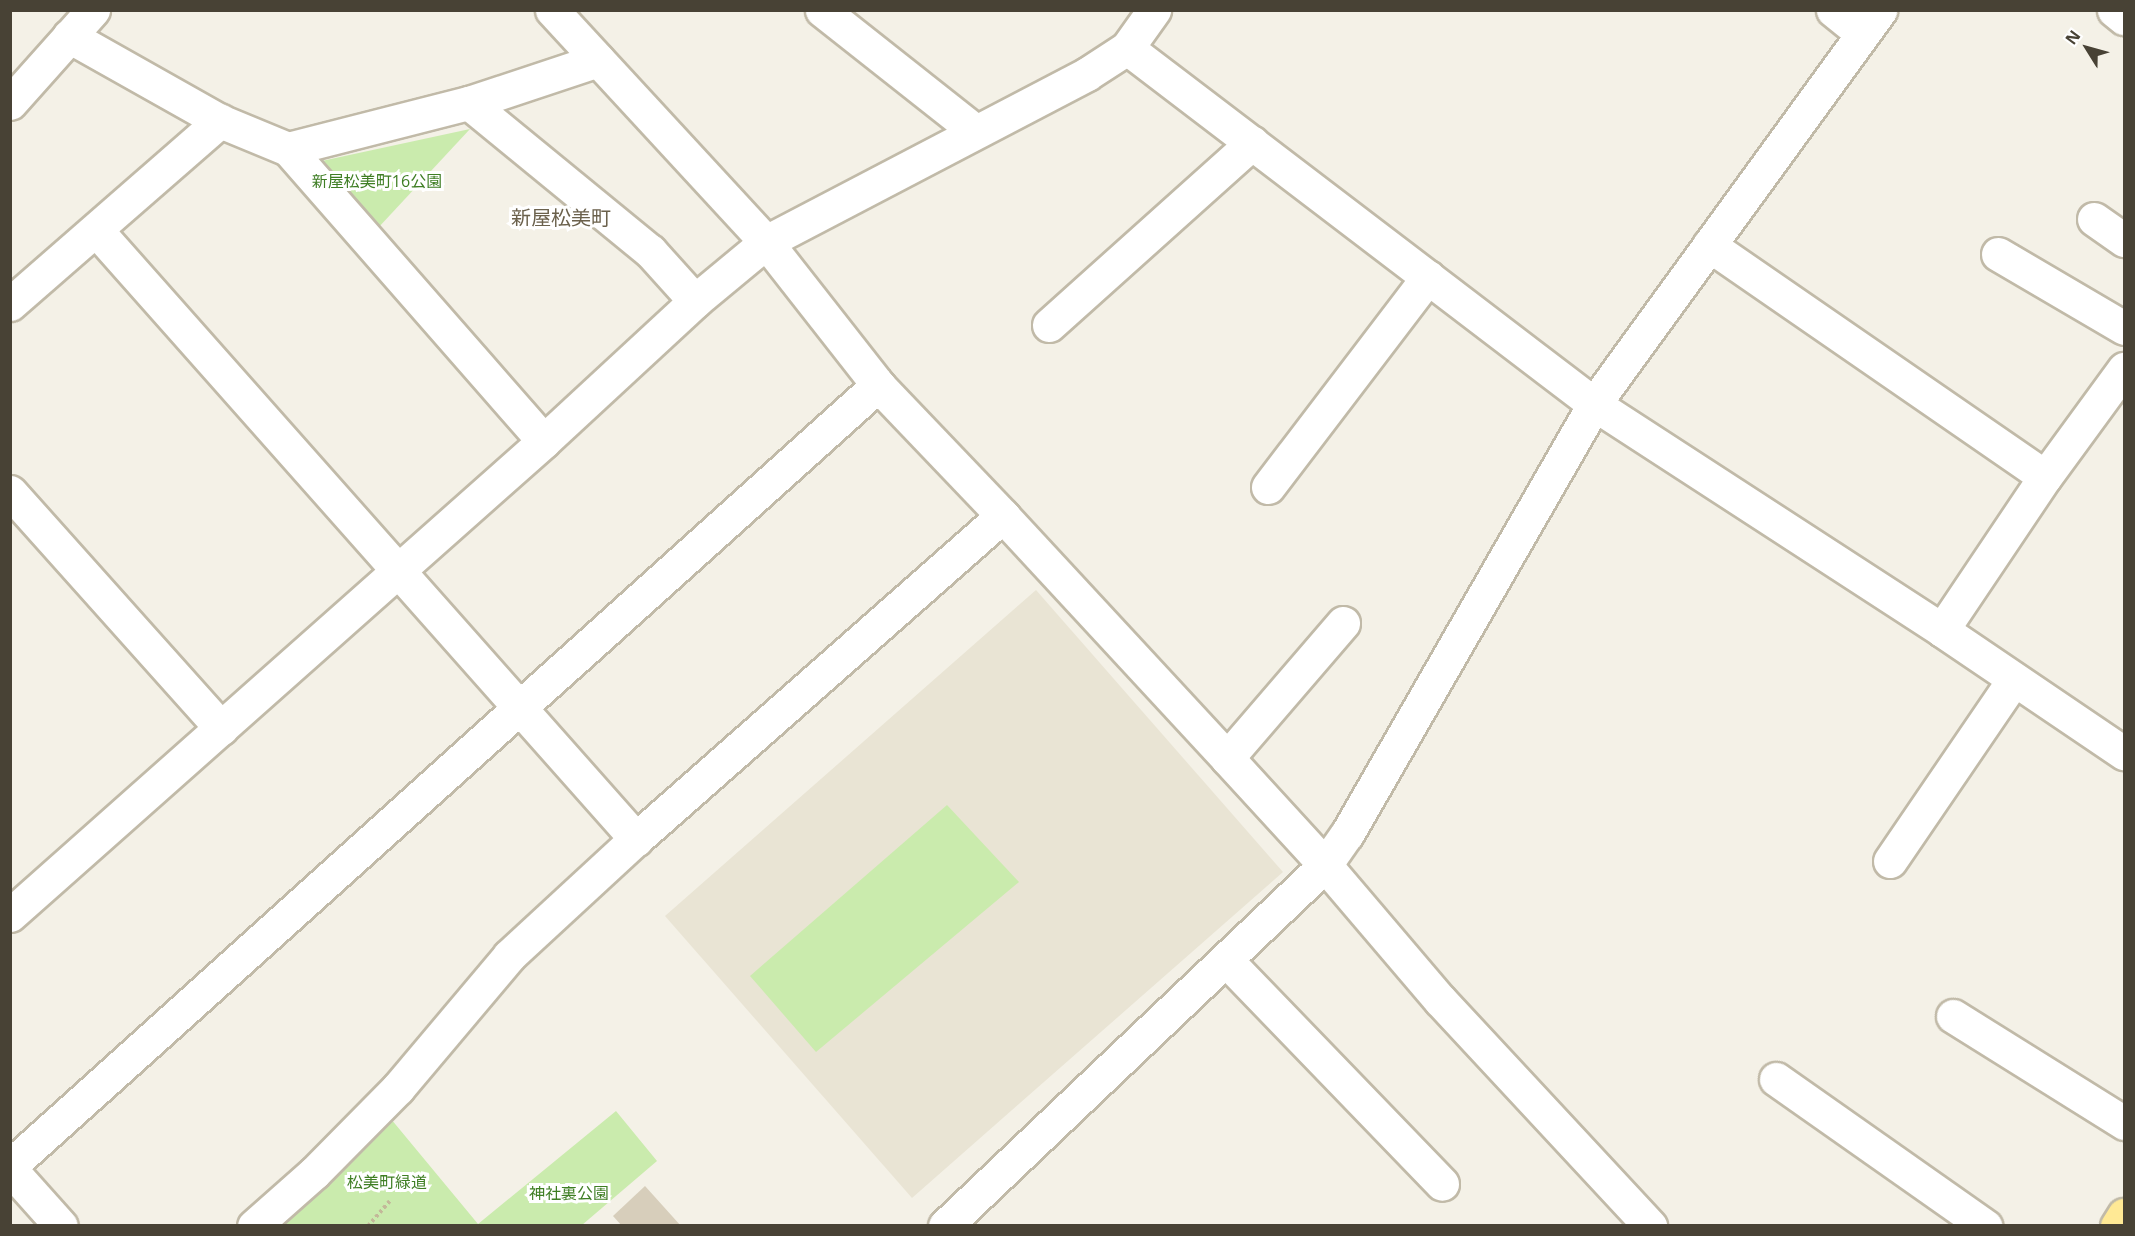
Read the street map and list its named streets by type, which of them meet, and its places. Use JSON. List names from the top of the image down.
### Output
{
  "districts": ["新屋松美町"],
  "parks": ["新屋松美町16公園", "松美町緑道", "神社裏公園"],
  "north": "top left"
}
